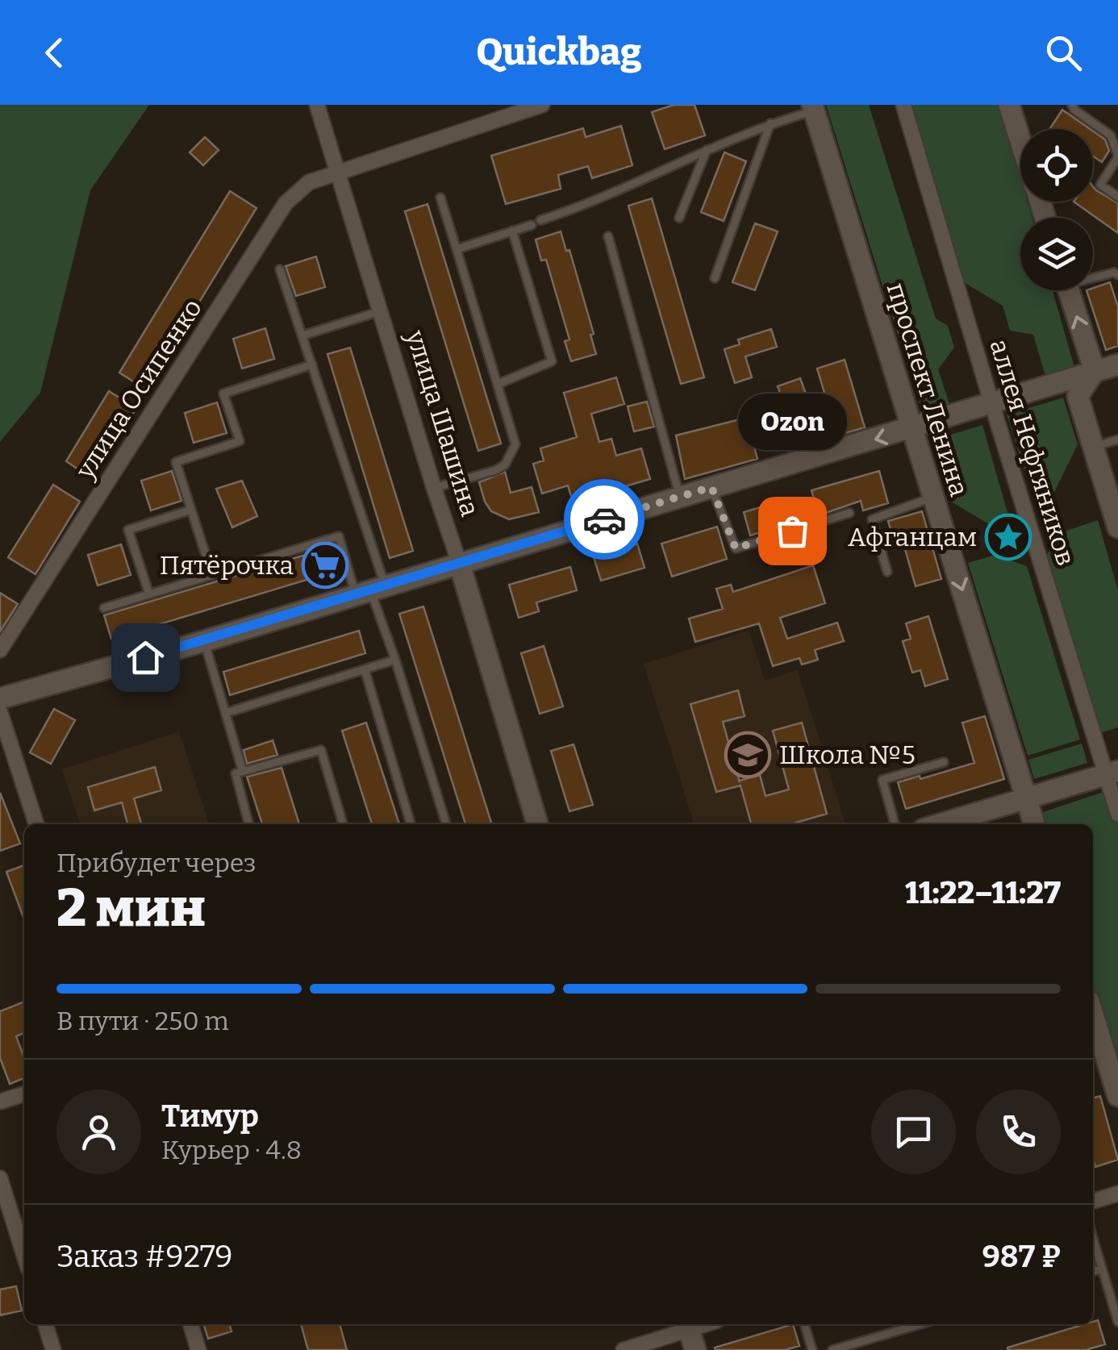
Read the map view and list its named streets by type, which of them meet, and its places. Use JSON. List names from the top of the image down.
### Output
{
  "streets": {
    "street": [
      "улица Осипенко",
      "проспект Ленина",
      "улица Шашина",
      "аллея Нефтяников"
    ]
  },
  "crossings": [
    ["улица Осипенко", "улица Шашина"]
  ],
  "one_way": ["проспект Ленина"],
  "places": {
    "other": ["Ozon"],
    "place": ["Афганцам"],
    "supermarket": ["Пятёрочка"],
    "school or university": ["Школа №5"]
  },
  "page": {
    "header": "Quickbag",
    "bubble": "Ozon",
    "heading": ["2 мин", "Прибудет через", "11:22–11:27"],
    "panel": [
      "Тимур",
      "Курьер · 4.8",
      "Заказ #9279",
      "987 ₽"
    ],
    "bar": "В пути · 250 m"
  }
}
